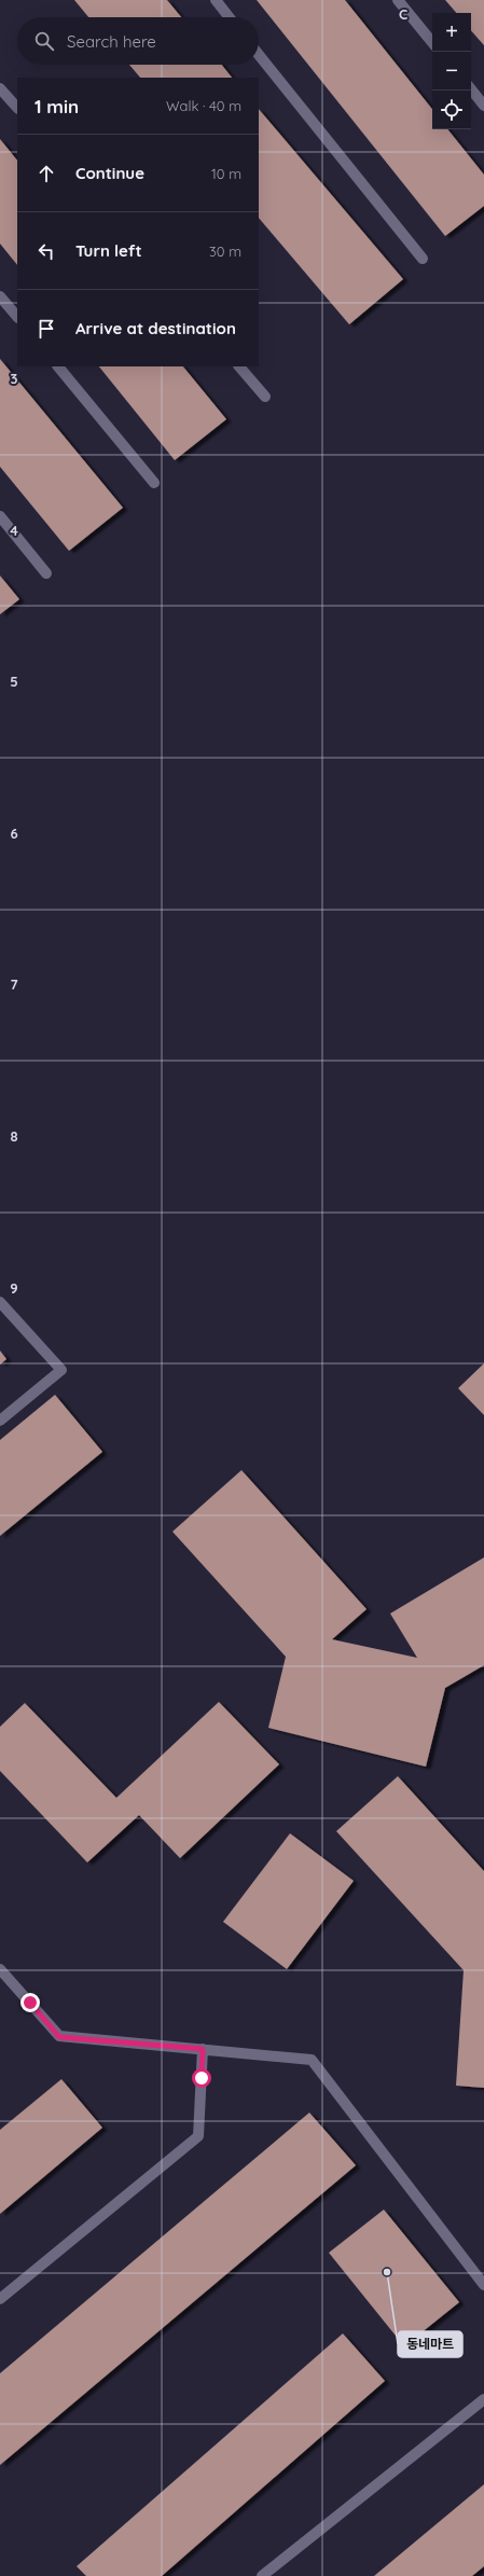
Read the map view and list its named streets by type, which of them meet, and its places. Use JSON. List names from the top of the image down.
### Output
{
  "places": ["동네마트"],
  "page": {
    "map_buttons": ["+", "−"],
    "search": "Search here",
    "heading": ["1 min", "Walk · 40 m"],
    "list": [
      ["Continue", "10 m"],
      ["Turn left", "30 m"],
      "Arrive at destination"
    ]
  },
  "grid": {
    "columns": ["C"],
    "rows": [
      "3",
      "4",
      "5",
      "6",
      "7",
      "8",
      "9"
    ]
  }
}
